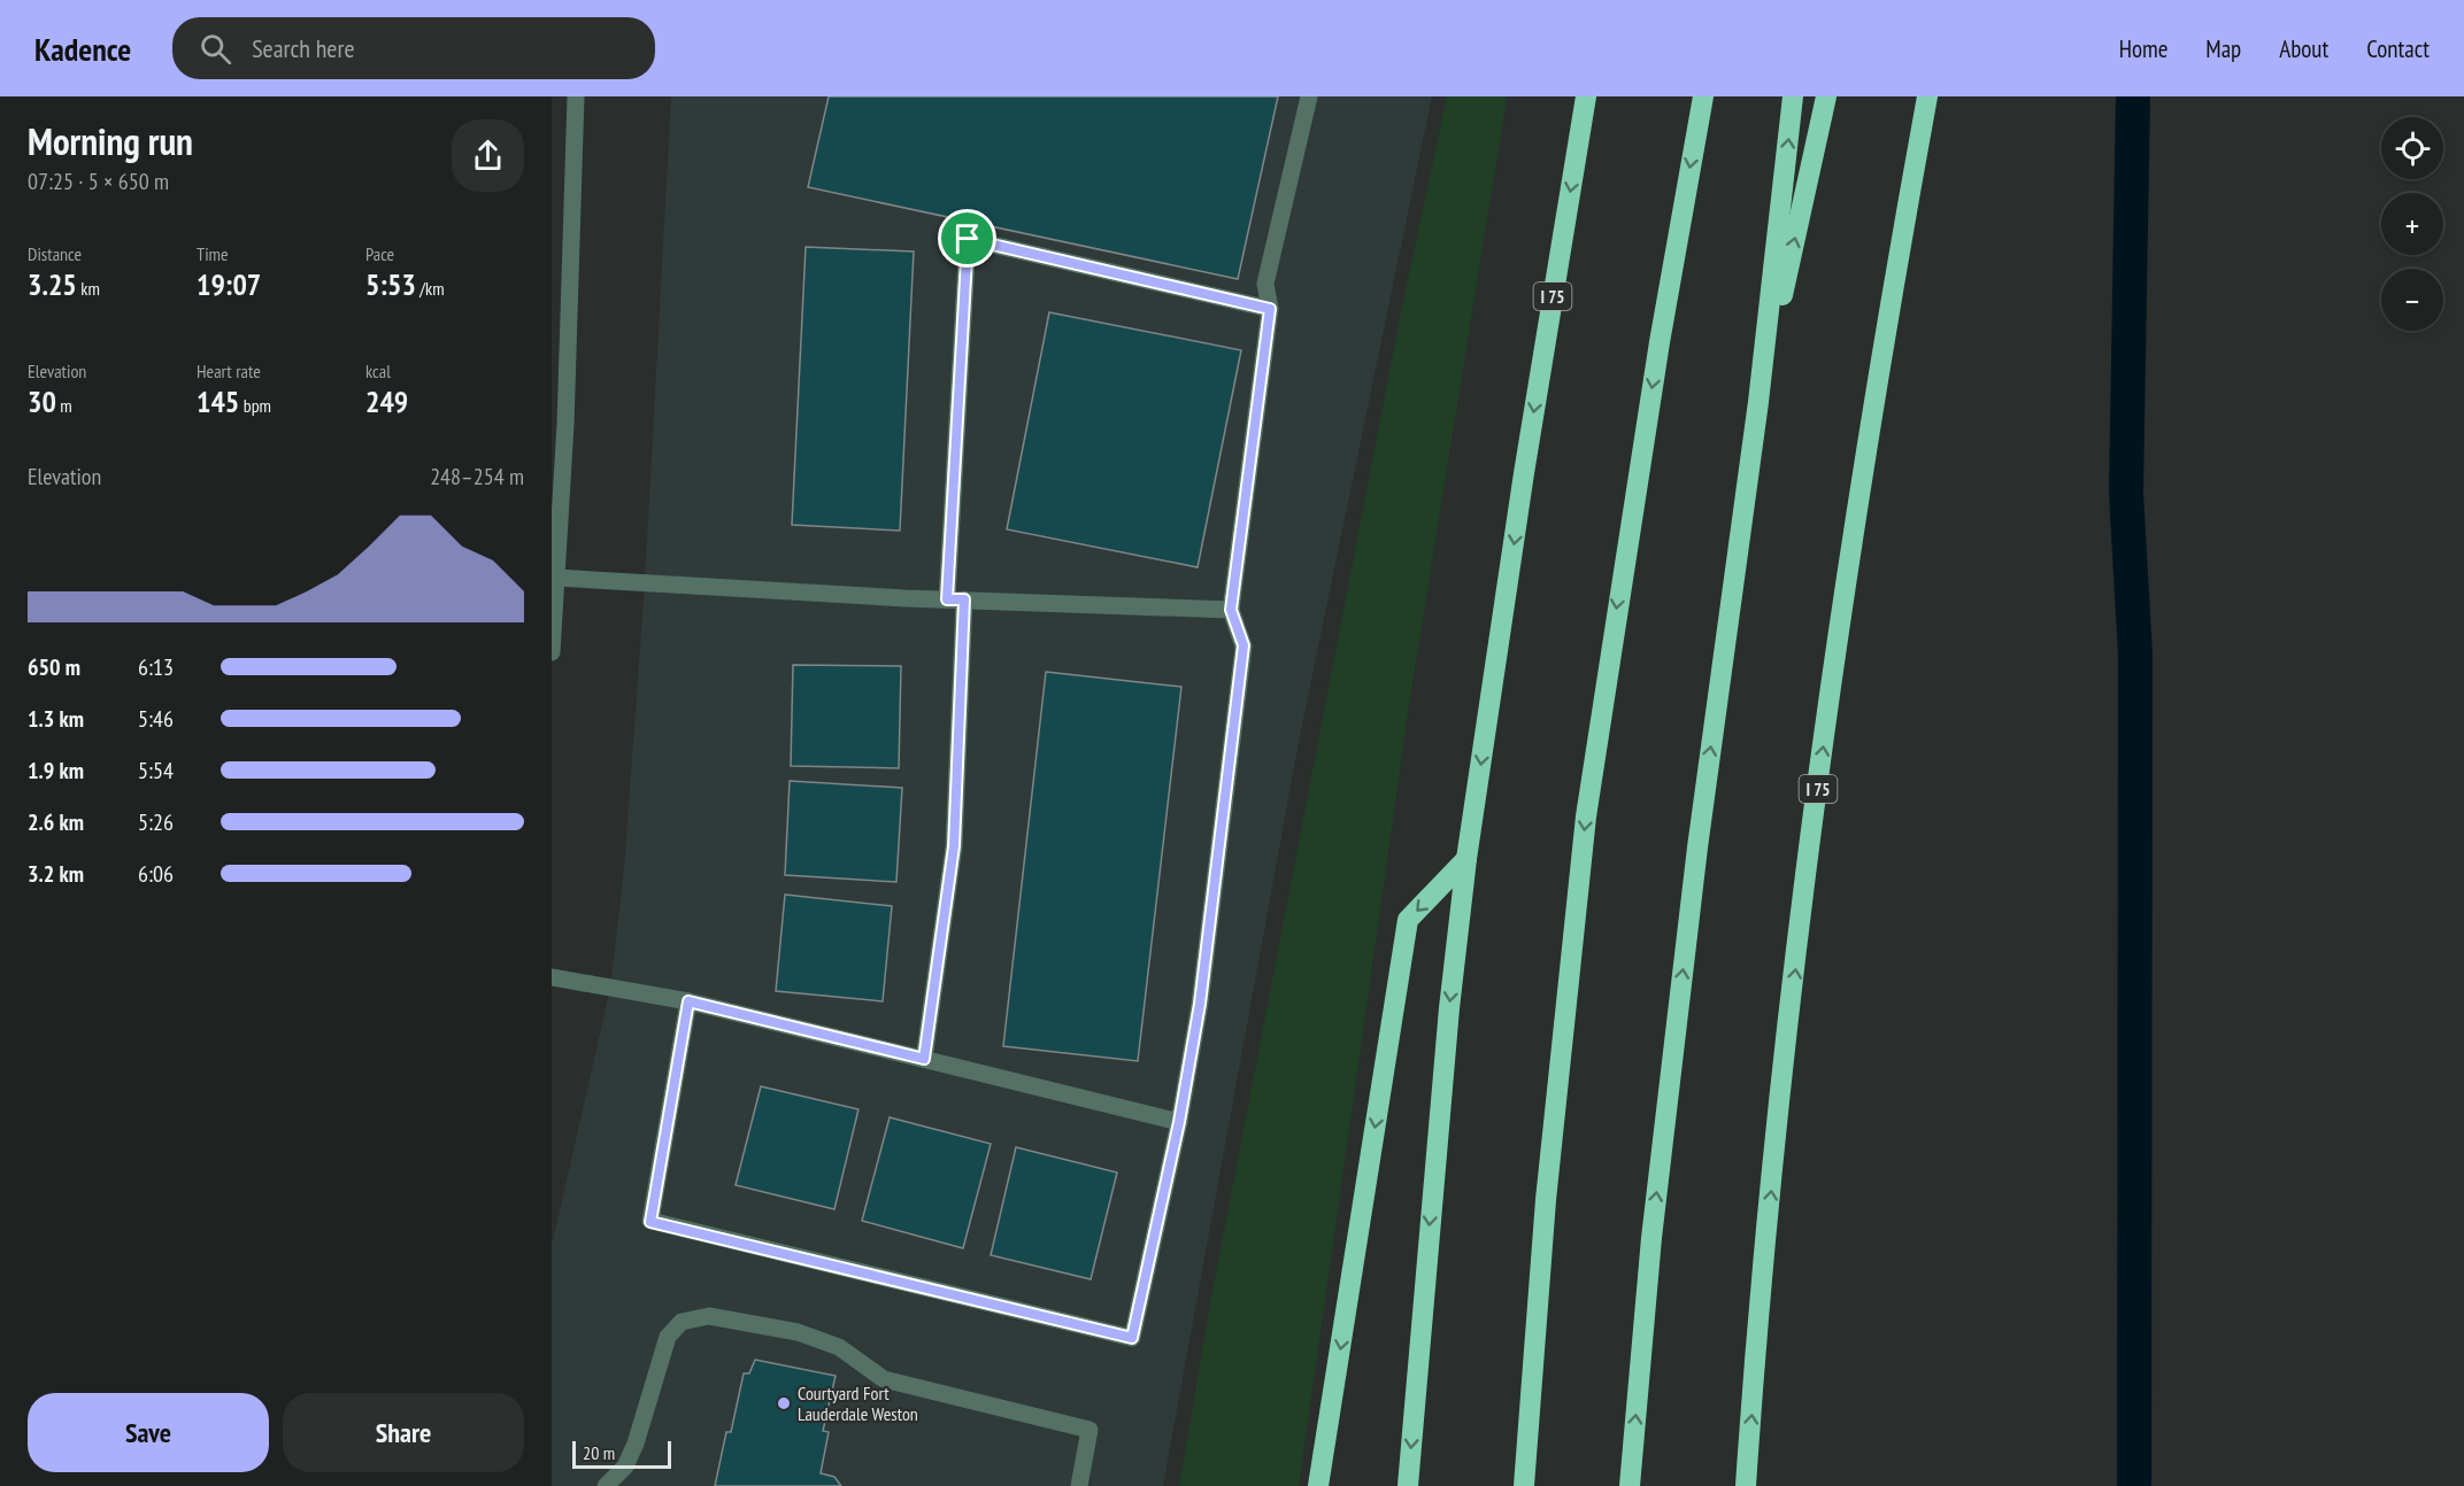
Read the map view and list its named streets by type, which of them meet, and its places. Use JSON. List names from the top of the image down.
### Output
{
  "streets": {
    "highway": ["I 75"]
  },
  "places": ["Courtyard Fort Lauderdale Weston"],
  "scale_bar": "20 m",
  "page": {
    "header": "Kadence",
    "search": "Search here",
    "nav": [
      "Home",
      "Map",
      "About",
      "Contact"
    ],
    "heading": ["Morning run", "07:25 · 5 × 650 m"],
    "map_buttons": ["+", "−"],
    "stats": [
      ["Distance", "3.25 km"],
      ["Time", "19:07"],
      ["Pace", "5:53 /km"],
      ["Elevation", "30 m"],
      ["Heart rate", "145 bpm"],
      ["kcal", "249"]
    ],
    "chart": ["Elevation", "248–254 m"],
    "list": [
      {
        "name": "650 m",
        "note": "6:13"
      },
      {
        "name": "1.3 km",
        "note": "5:46"
      },
      {
        "name": "1.9 km",
        "note": "5:54"
      },
      {
        "name": "2.6 km",
        "note": "5:26"
      },
      {
        "name": "3.2 km",
        "note": "6:06"
      }
    ],
    "buttons": ["Save", "Share"],
    "scale": "20 m"
  }
}
